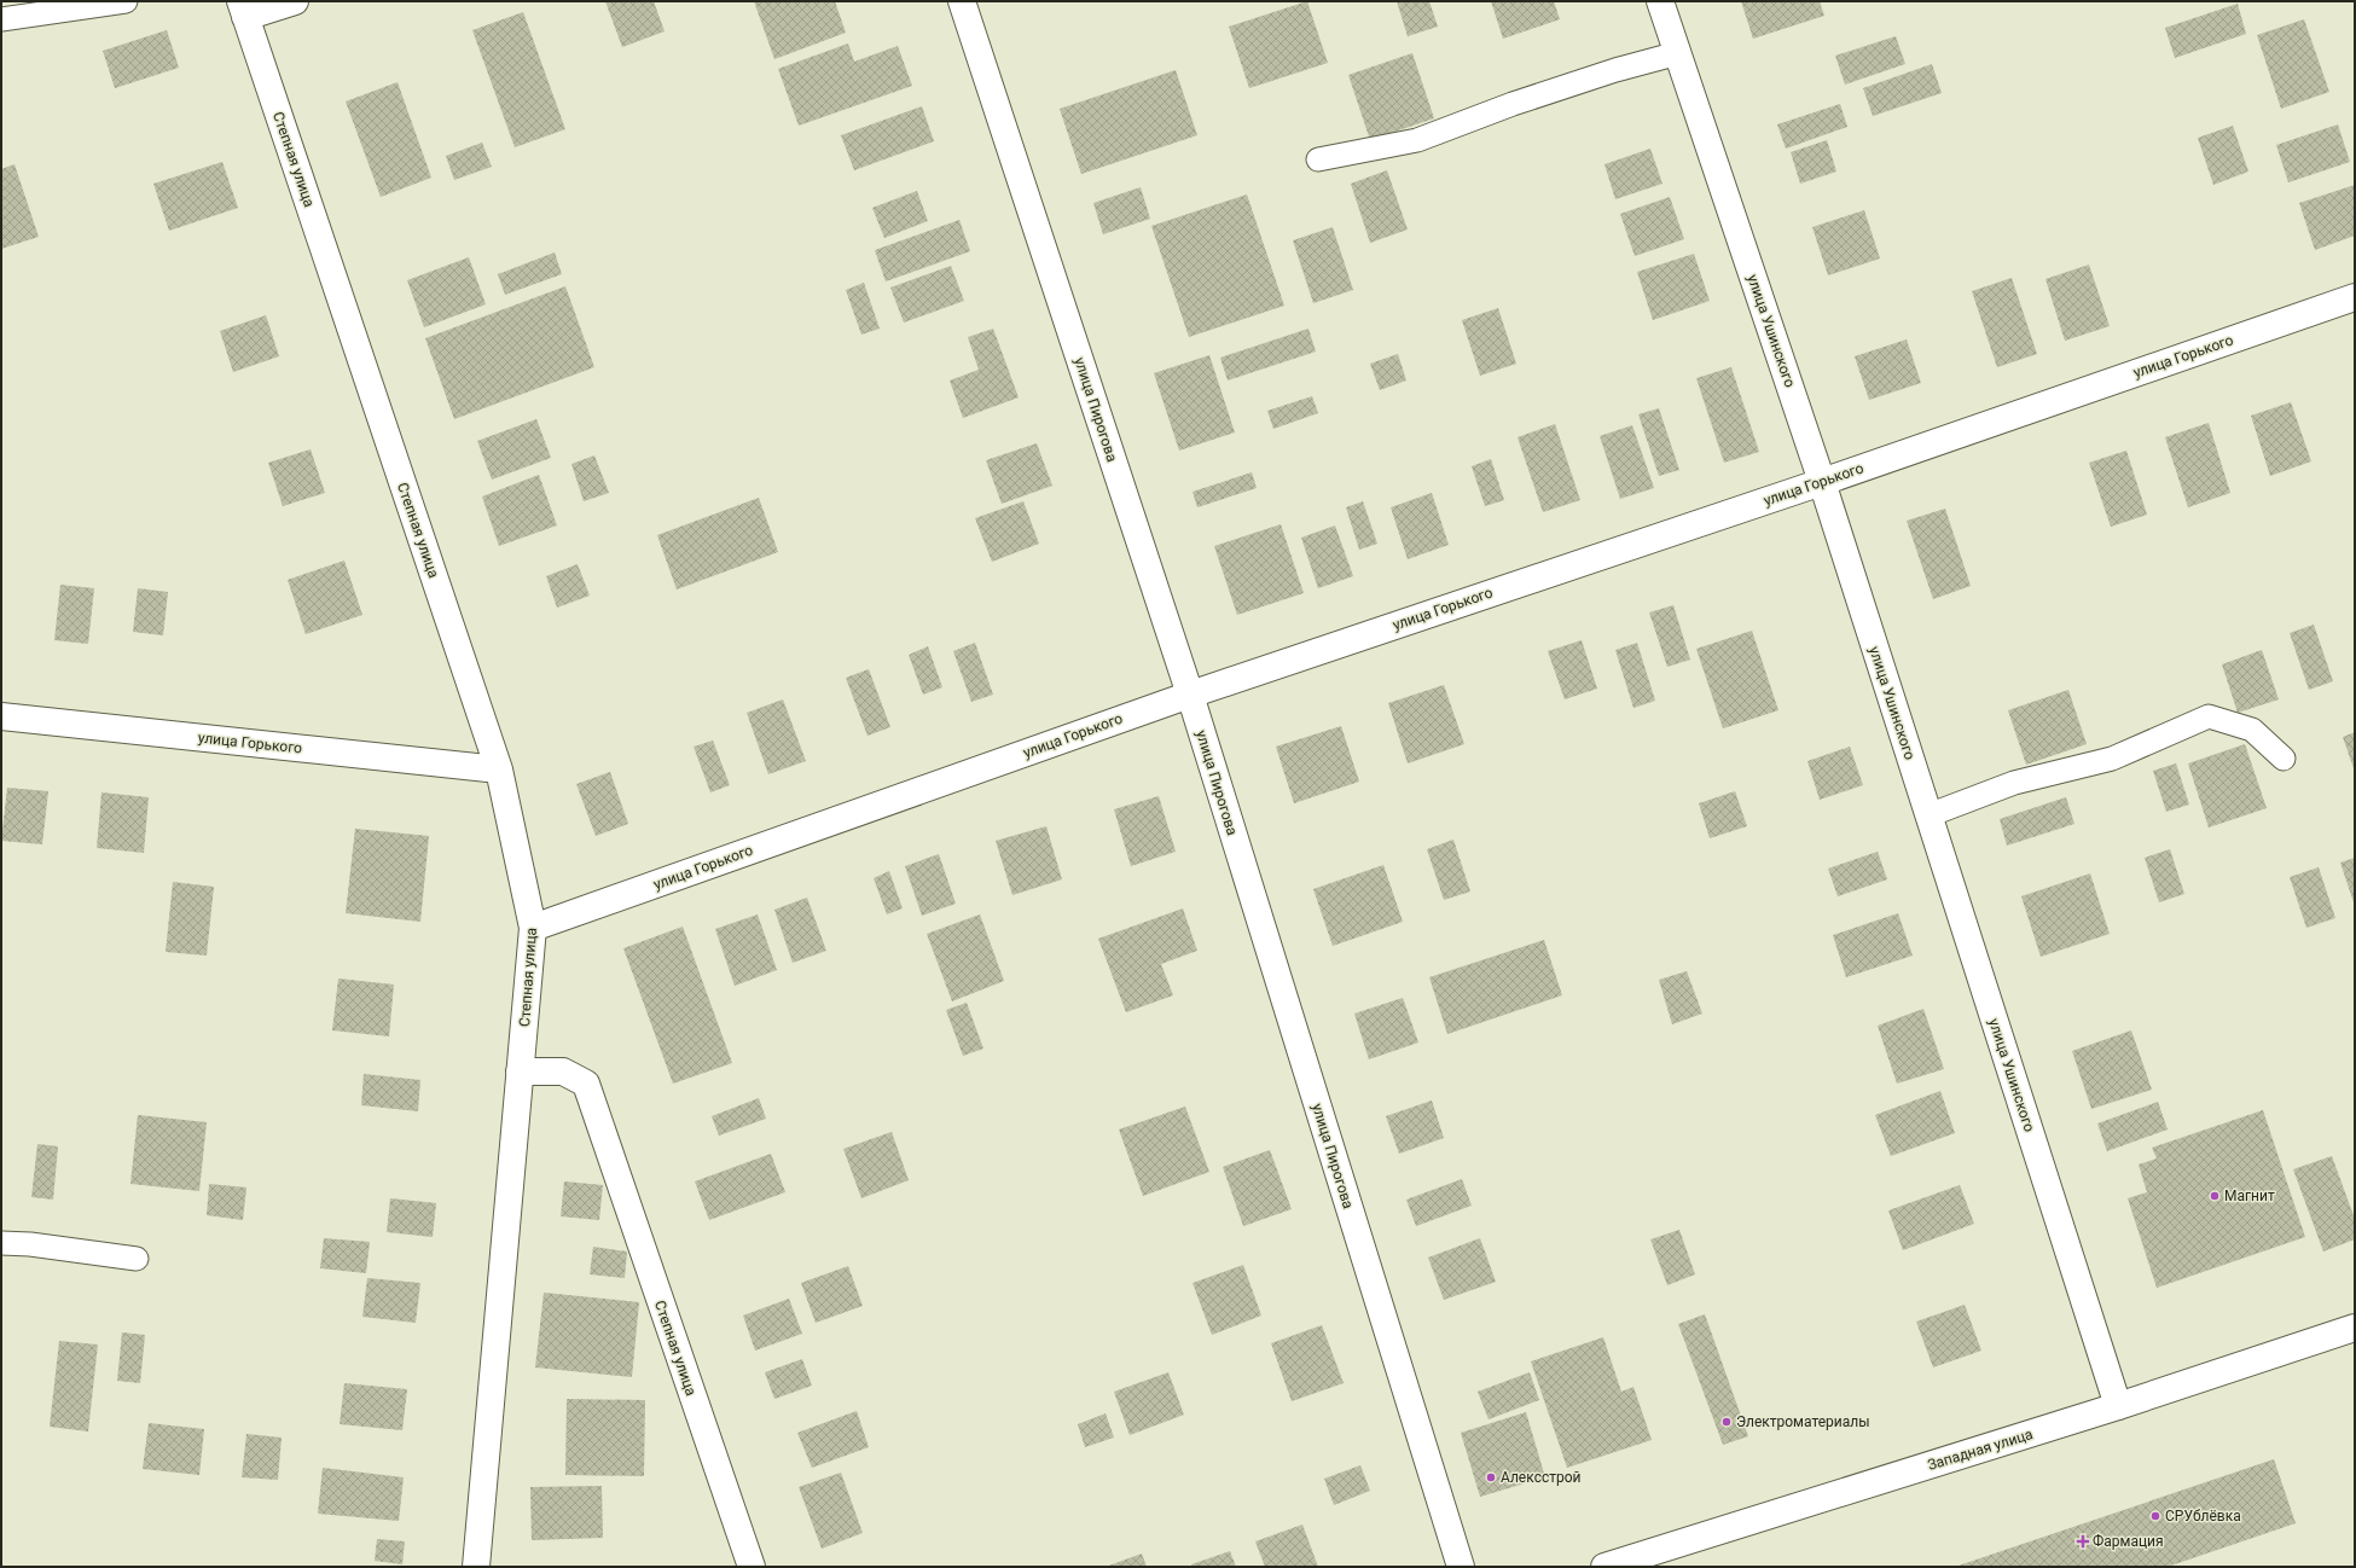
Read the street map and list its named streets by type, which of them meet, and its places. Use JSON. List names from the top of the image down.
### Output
{
  "streets": {
    "street": [
      "Степная улица",
      "улица Ушинского",
      "улица Горького",
      "улица Пирогова",
      "Западная улица"
    ]
  },
  "crossings": [
    ["Степная улица", "улица Горького"],
    ["улица Ушинского", "улица Горького"],
    ["улица Ушинского", "Западная улица"],
    ["улица Горького", "улица Пирогова"]
  ],
  "places": {
    "other": [
      "Магнит",
      "Электроматериалы",
      "Алексстрой",
      "СРУблёвка"
    ],
    "health": ["Фармация"]
  }
}
